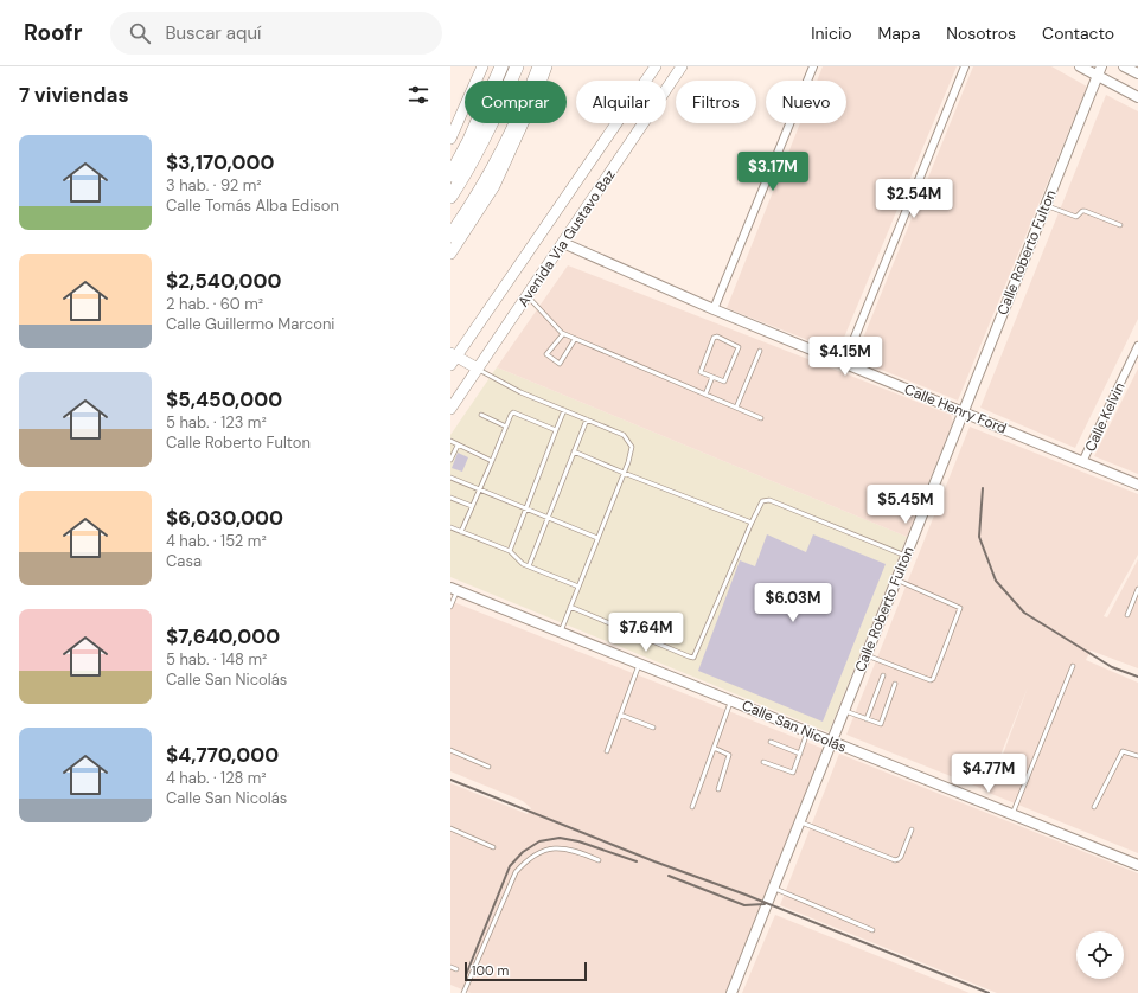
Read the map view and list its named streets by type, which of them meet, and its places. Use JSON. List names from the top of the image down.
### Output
{
  "streets": {
    "main road": ["Avenida Via Gustavo Baz"],
    "street": [
      "Calle Roberto Fulton",
      "Calle Henry Ford",
      "Calle Kelvin",
      "Calle San Nicolás"
    ]
  },
  "crossings": [
    ["Avenida Via Gustavo Baz", "Calle Henry Ford"],
    ["Calle Roberto Fulton", "Calle Henry Ford"],
    ["Calle Roberto Fulton", "Calle San Nicolás"],
    ["Calle Henry Ford", "Calle Kelvin"]
  ],
  "scale_bar": "100 m",
  "page": {
    "header": "Roofr",
    "search": "Buscar aquí",
    "nav": [
      "Inicio",
      "Mapa",
      "Nosotros",
      "Contacto"
    ],
    "heading": "7 viviendas",
    "chip": [
      "Comprar",
      "Alquilar",
      "Filtros",
      "Nuevo"
    ],
    "list": [
      {
        "name": "$3,170,000",
        "note": "3 hab. · 92 m² · Calle Tomás Alba Edison"
      },
      {
        "name": "$2,540,000",
        "note": "2 hab. · 60 m² · Calle Guillermo Marconi"
      },
      {
        "name": "$5,450,000",
        "note": "5 hab. · 123 m² · Calle Roberto Fulton"
      },
      {
        "name": "$6,030,000",
        "note": "4 hab. · 152 m² · Casa"
      },
      {
        "name": "$7,640,000",
        "note": "5 hab. · 148 m² · Calle San Nicolás"
      },
      {
        "name": "$4,770,000",
        "note": "4 hab. · 128 m² · Calle San Nicolás"
      }
    ],
    "price": [
      "$3.17M",
      "$2.54M",
      "$4.15M",
      "$5.45M",
      "$6.03M",
      "$7.64M",
      "$4.77M"
    ],
    "scale": "100 m"
  }
}
